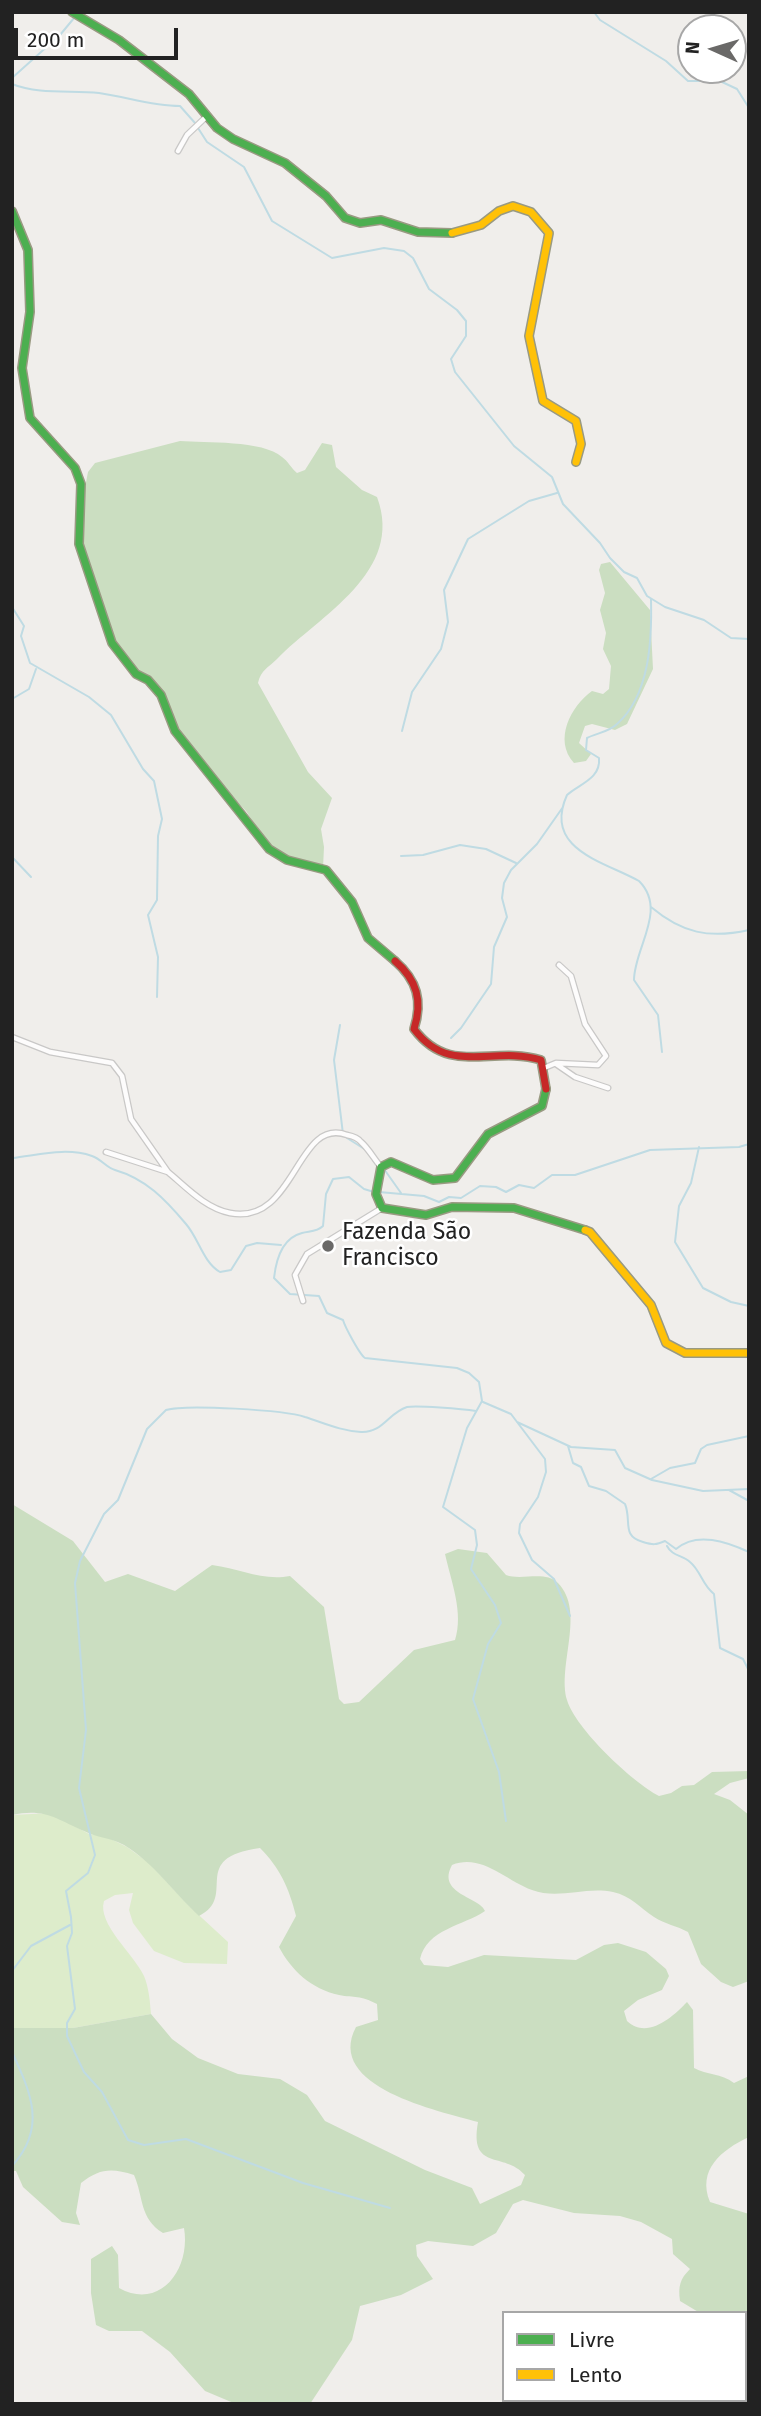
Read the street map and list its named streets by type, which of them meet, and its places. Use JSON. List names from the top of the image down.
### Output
{
  "places": ["Fazenda São Francisco"],
  "legend": ["Livre", "Lento"],
  "scale_bar": "200 m",
  "north": "left"
}
